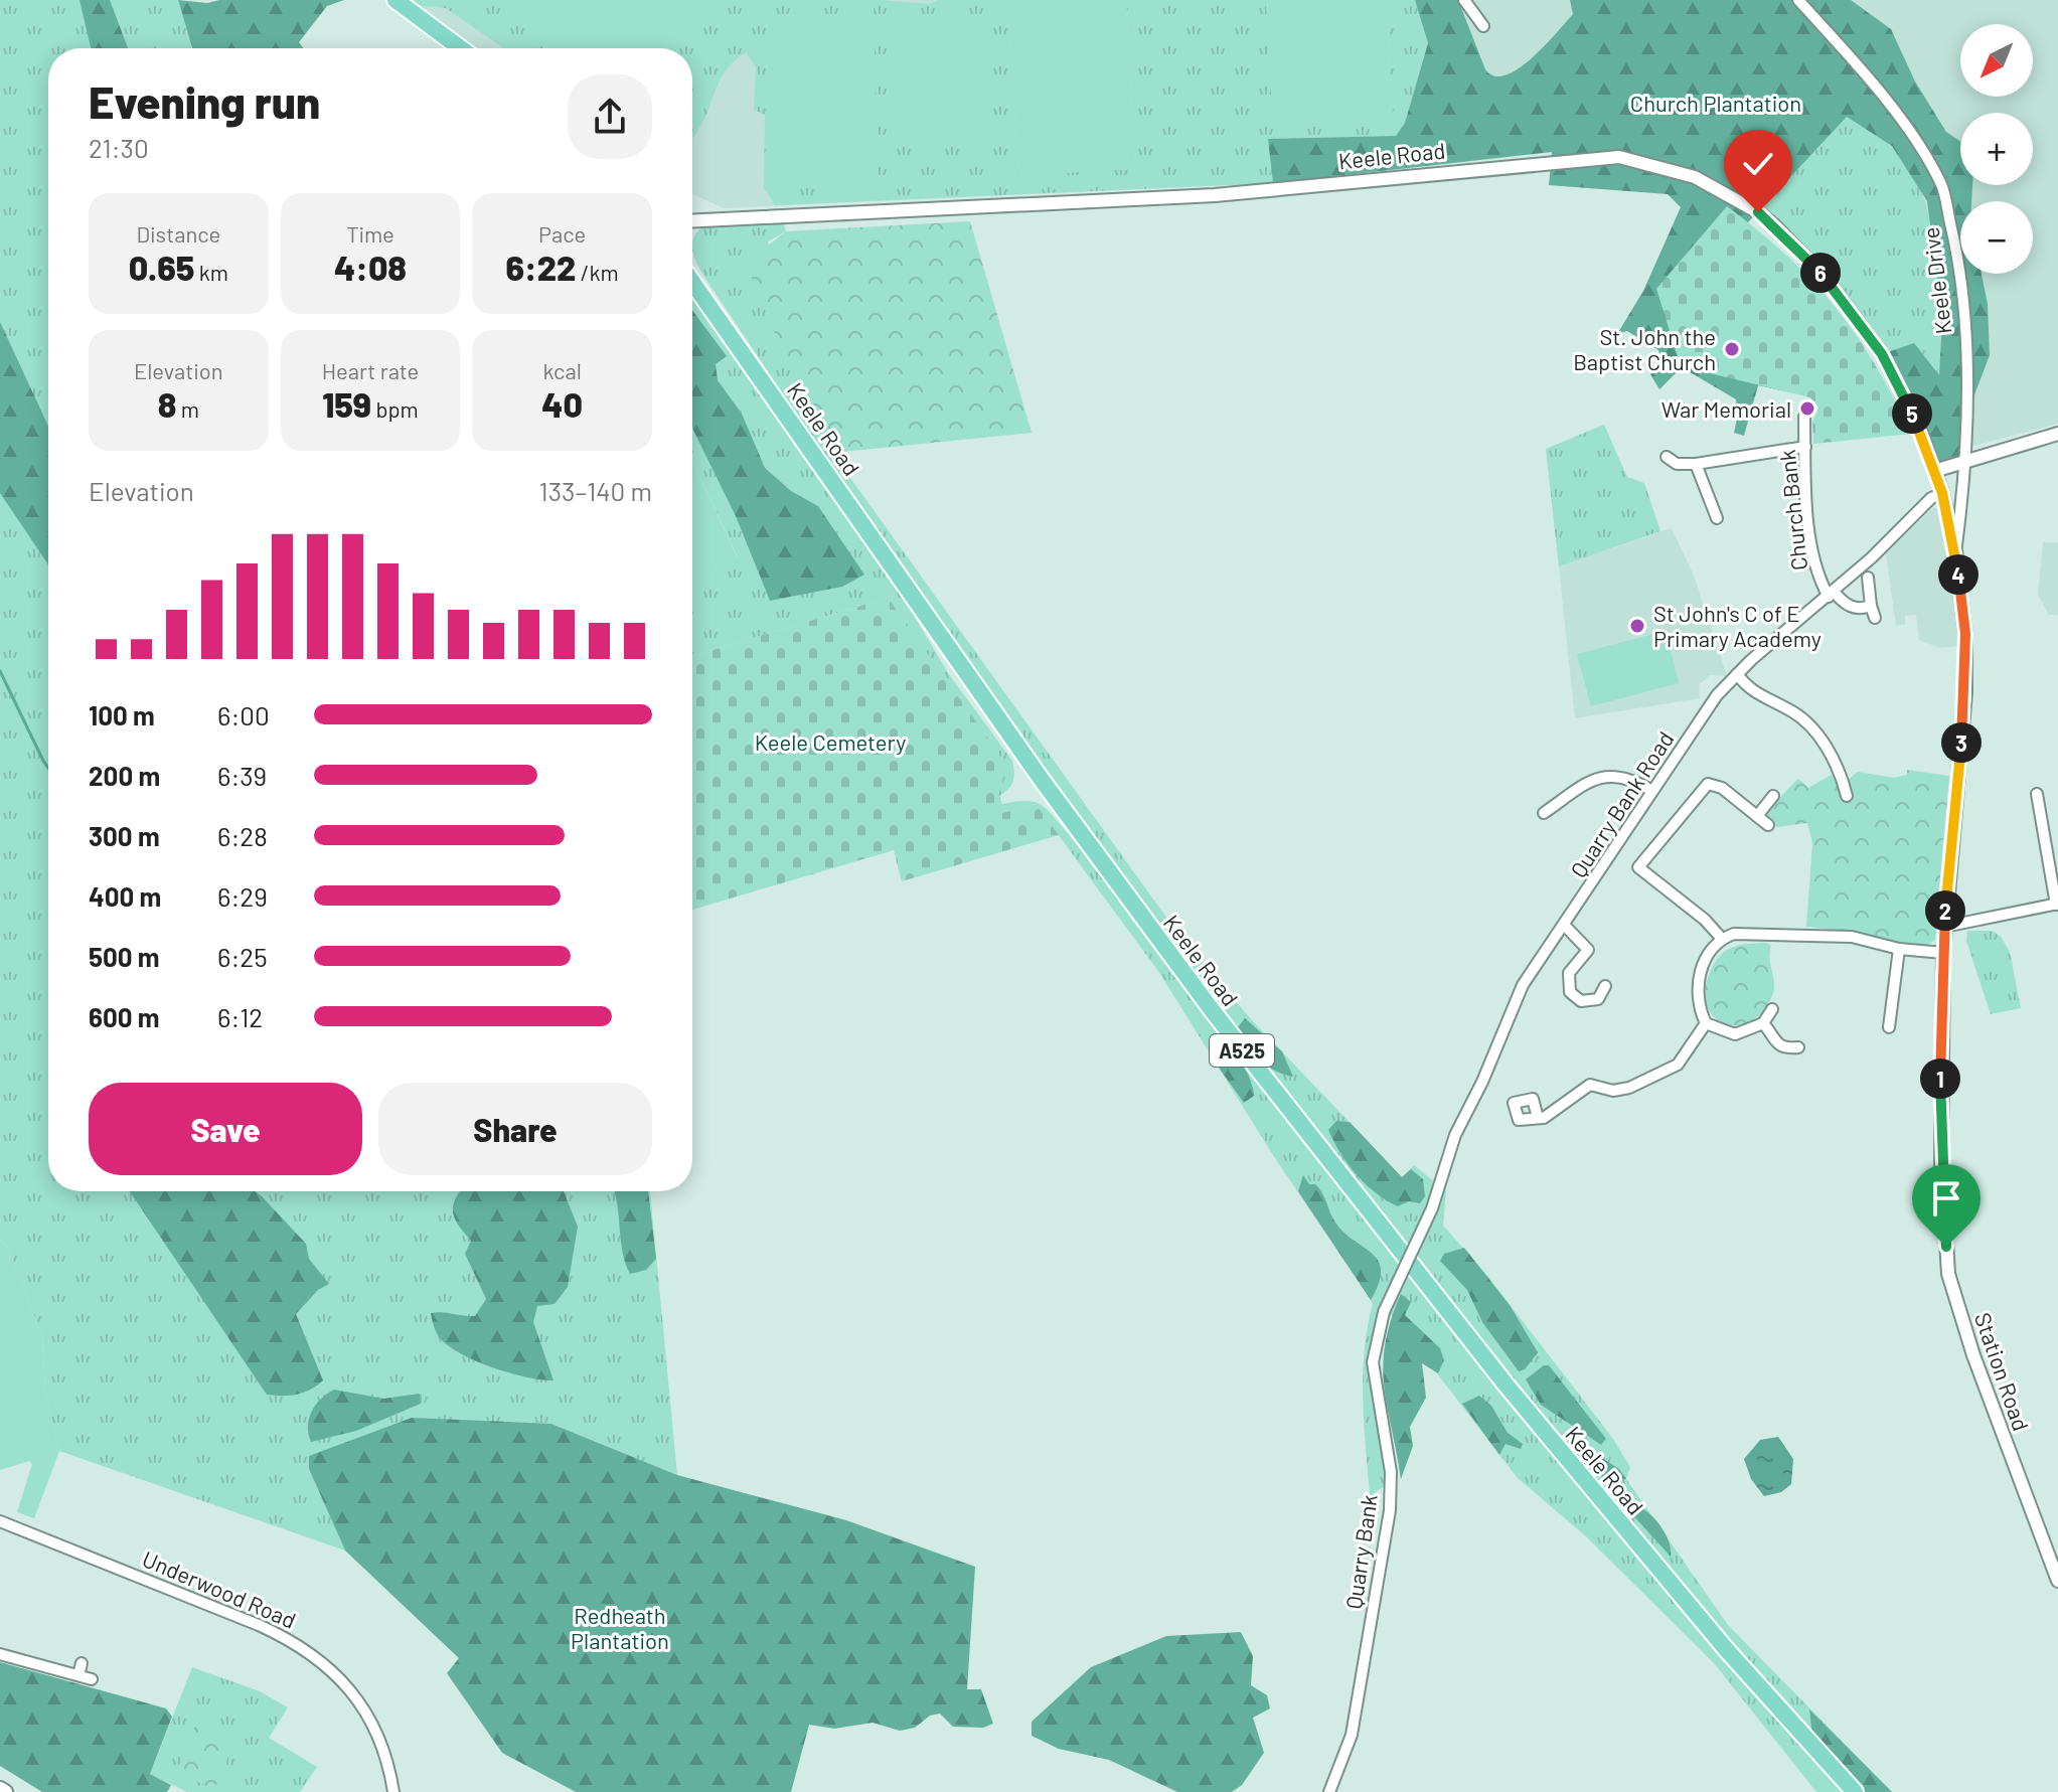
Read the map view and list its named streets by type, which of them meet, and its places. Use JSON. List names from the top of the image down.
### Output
{
  "streets": {
    "main road": ["Keele Road", "A525"],
    "street": [
      "Keele Drive",
      "Church Bank",
      "Quarry Bank Road",
      "Station Road",
      "Quarry Bank",
      "Underwood Road"
    ]
  },
  "crossings": [
    ["Keele Road", "Keele Drive"],
    ["Keele Road", "Quarry Bank Road"],
    ["Keele Road", "Station Road"],
    ["Keele Drive", "Station Road"],
    ["Church Bank", "Quarry Bank Road"],
    ["Quarry Bank Road", "Quarry Bank"]
  ],
  "parks": ["Church Plantation", "Keele Cemetery", "Redheath Plantation"],
  "places": ["St. John the Baptist Church", "War Memorial", "St John's C of E Primary Academy"],
  "north": "bottom left",
  "page": {
    "map_buttons": ["+", "−"],
    "heading": ["Evening run", "21:30"],
    "stats": [
      ["Distance", "0.65 km"],
      ["Time", "4:08"],
      ["Pace", "6:22 /km"],
      ["Elevation", "8 m"],
      ["Heart rate", "159 bpm"],
      ["kcal", "40"]
    ],
    "pins": [
      "6",
      "5",
      "4",
      "3",
      "2",
      "1"
    ],
    "chart": ["Elevation", "133–140 m"],
    "list": [
      {
        "name": "100 m",
        "note": "6:00"
      },
      {
        "name": "200 m",
        "note": "6:39"
      },
      {
        "name": "300 m",
        "note": "6:28"
      },
      {
        "name": "400 m",
        "note": "6:29"
      },
      {
        "name": "500 m",
        "note": "6:25"
      },
      {
        "name": "600 m",
        "note": "6:12"
      }
    ],
    "buttons": ["Save", "Share"]
  }
}
